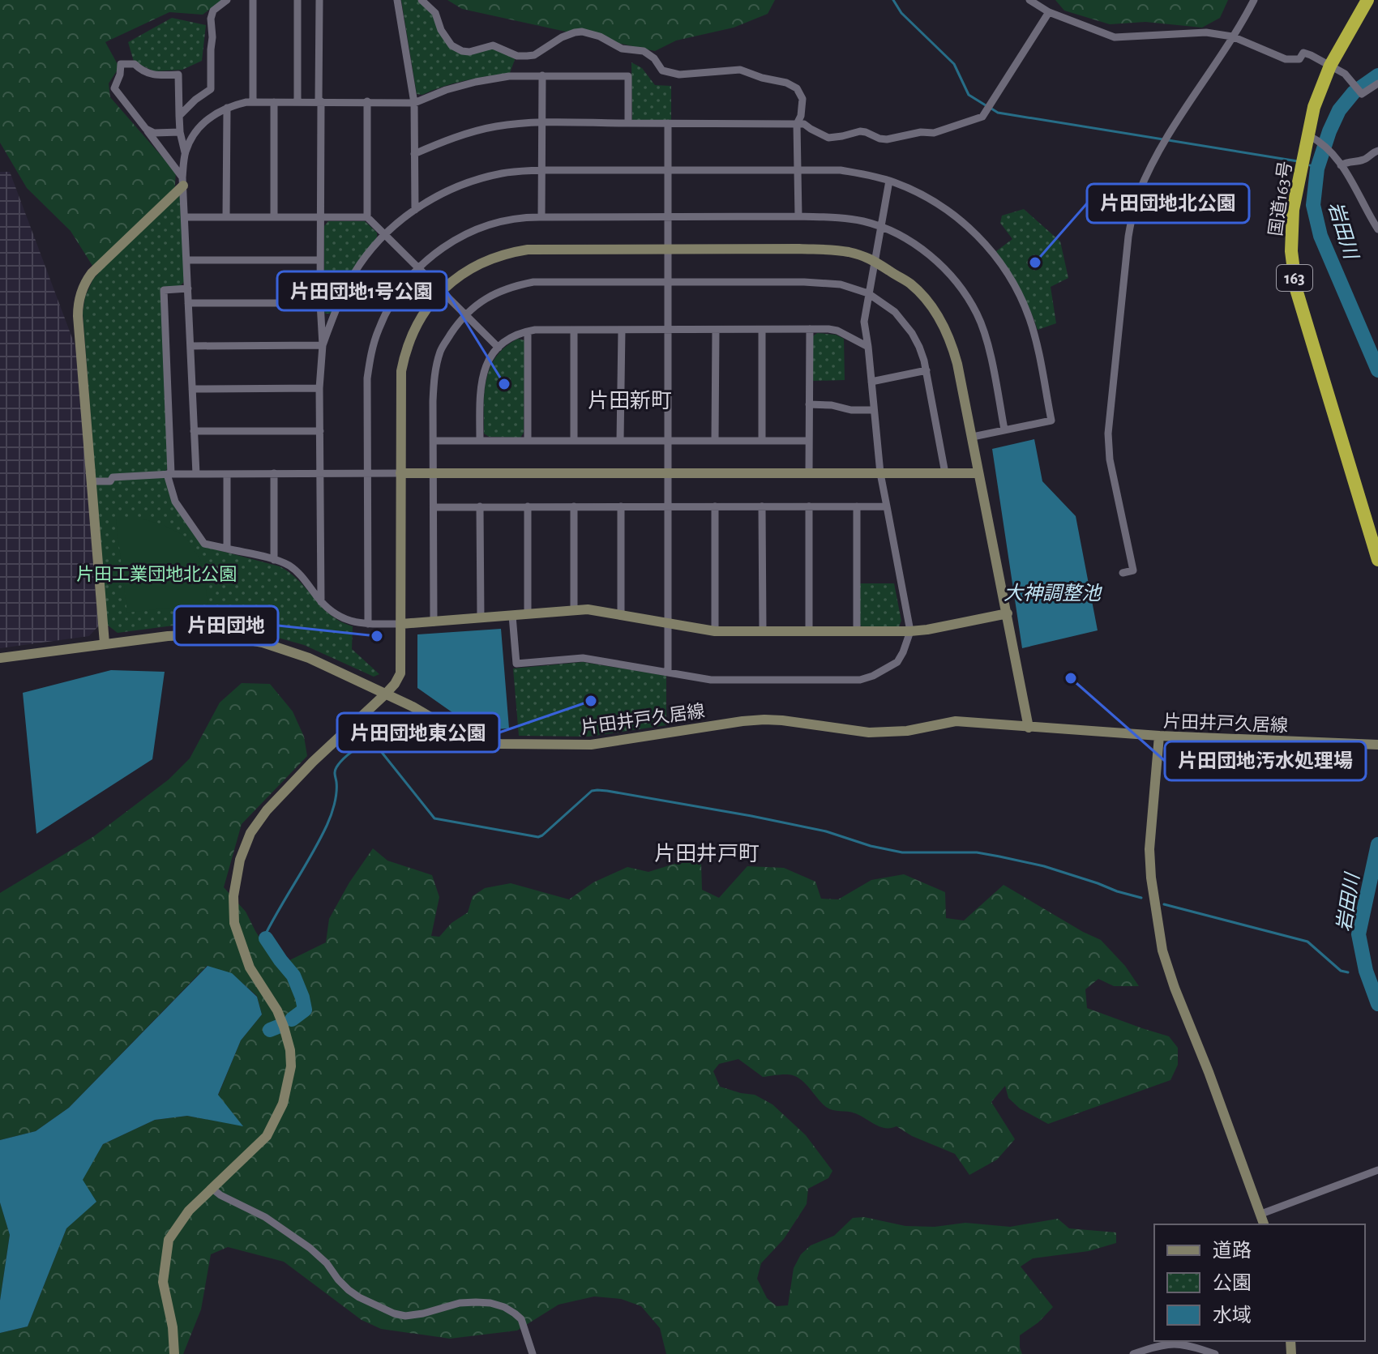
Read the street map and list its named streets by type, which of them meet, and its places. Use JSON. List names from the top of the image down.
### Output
{
  "streets": {
    "highway": ["国道163号", "163"],
    "street": ["片田井戸久居線"]
  },
  "districts": ["片田新町", "片田井戸町"],
  "water": ["岩田川", "大神調整池"],
  "parks": ["片田工業団地北公園"],
  "places": [
    "片田団地北公園",
    "片田団地1号公園",
    "片田団地",
    "片田団地汚水処理場",
    "片田団地東公園"
  ],
  "legend": ["道路", "公園", "水域"]
}
